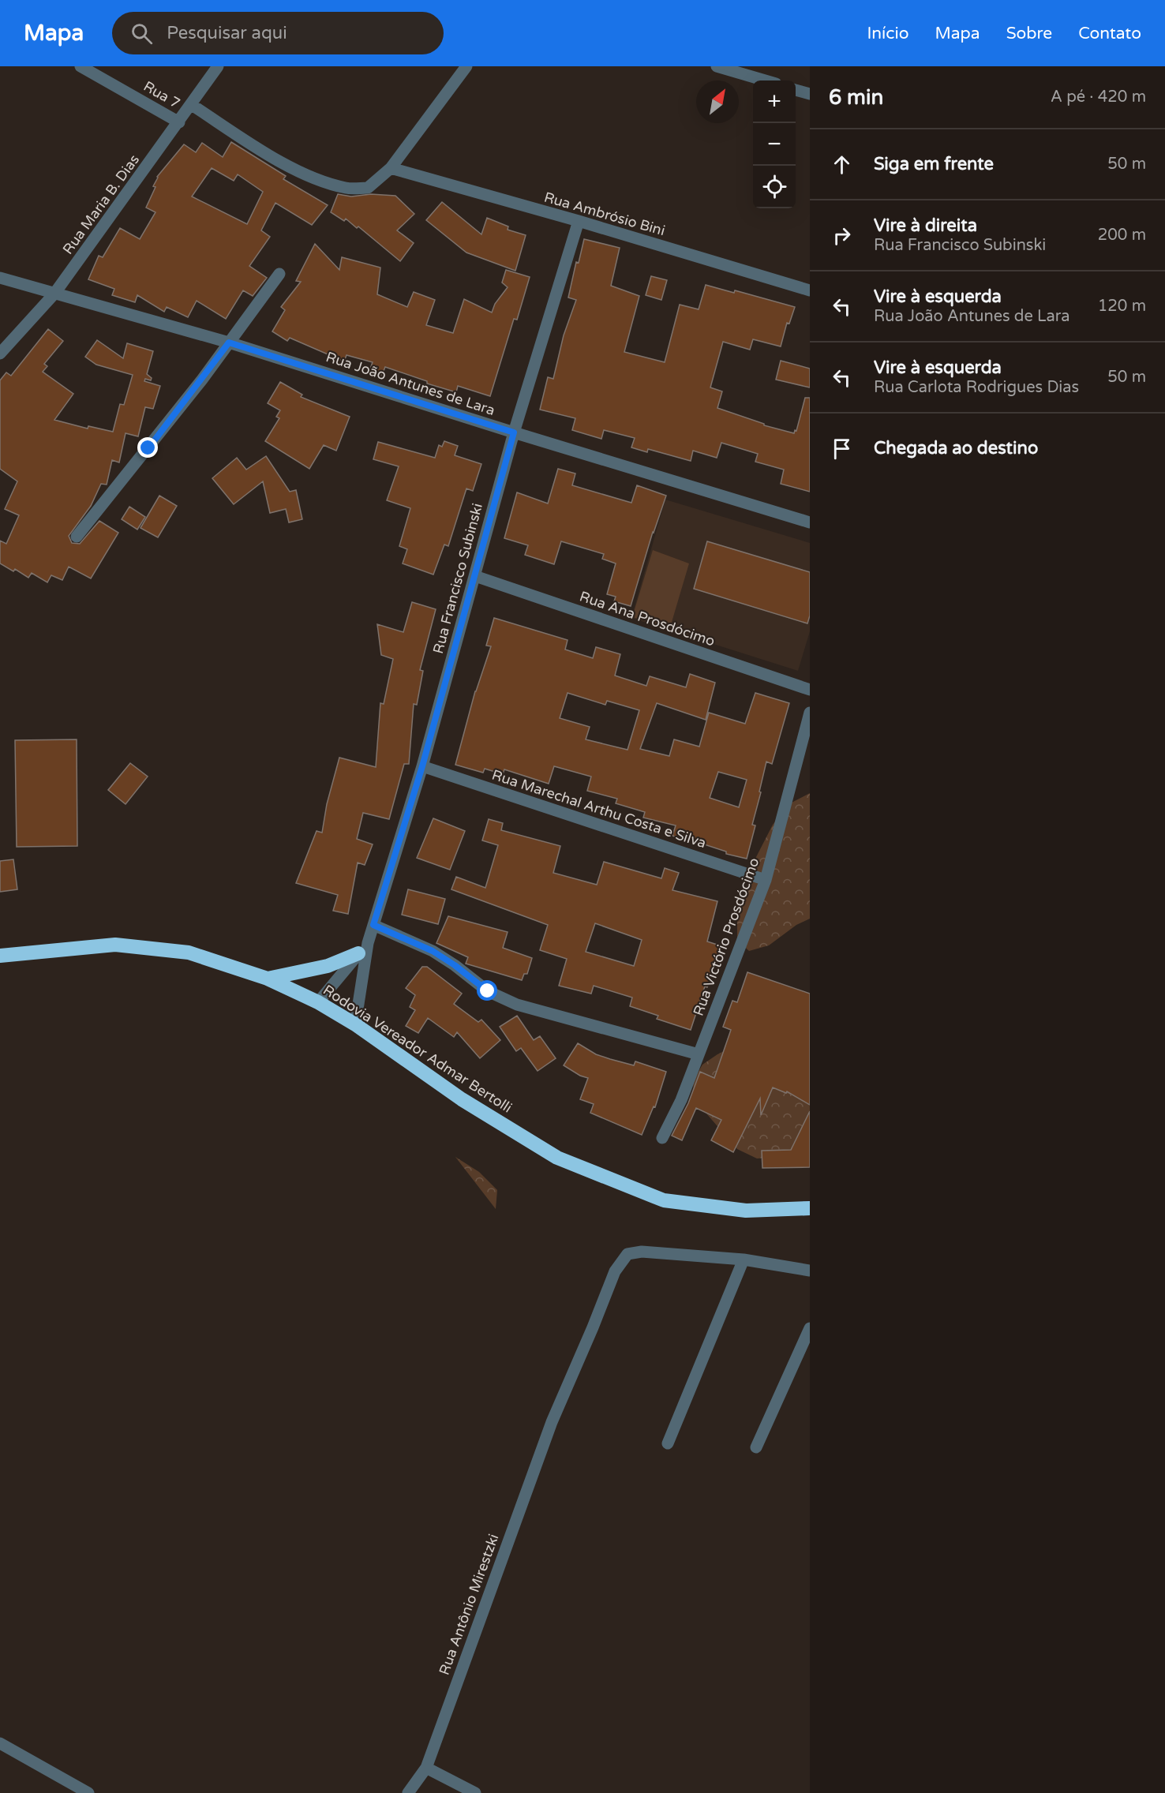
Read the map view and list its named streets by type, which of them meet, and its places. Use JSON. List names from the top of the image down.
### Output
{
  "streets": {
    "highway": ["Rodovia Vereador Admar Bertolli"],
    "street": [
      "Rua 7",
      "Rua Maria B. Dias",
      "Rua Ambrósio Bini",
      "Rua João Antunes de Lara",
      "Rua Francisco Subinski",
      "Rua Ana Prosdócimo",
      "Rua Marechal Arthu Costa e Silva",
      "Rua Victório Prosdócimo",
      "Rua Antônio Mirestzki"
    ]
  },
  "crossings": [
    ["Rua 7", "Rua Maria B. Dias"],
    ["Rua Maria B. Dias", "Rua João Antunes de Lara"],
    ["Rua Ambrósio Bini", "Rua Francisco Subinski"],
    ["Rua João Antunes de Lara", "Rua Francisco Subinski"],
    ["Rua Francisco Subinski", "Rua Ana Prosdócimo"],
    ["Rua Francisco Subinski", "Rua Marechal Arthu Costa e Silva"],
    ["Rua Francisco Subinski", "Rodovia Vereador Admar Bertolli"],
    ["Rua Marechal Arthu Costa e Silva", "Rua Victório Prosdócimo"]
  ],
  "north": "top right",
  "page": {
    "header": "Mapa",
    "search": "Pesquisar aqui",
    "nav": [
      "Início",
      "Mapa",
      "Sobre",
      "Contato"
    ],
    "heading": ["6 min", "A pé · 420 m"],
    "map_buttons": ["+", "−"],
    "list": [
      ["Siga em frente", "50 m"],
      ["Vire à direita", "Rua Francisco Subinski", "200 m"],
      ["Vire à esquerda", "Rua João Antunes de Lara", "120 m"],
      ["Vire à esquerda", "Rua Carlota Rodrigues Dias", "50 m"],
      "Chegada ao destino"
    ]
  }
}
